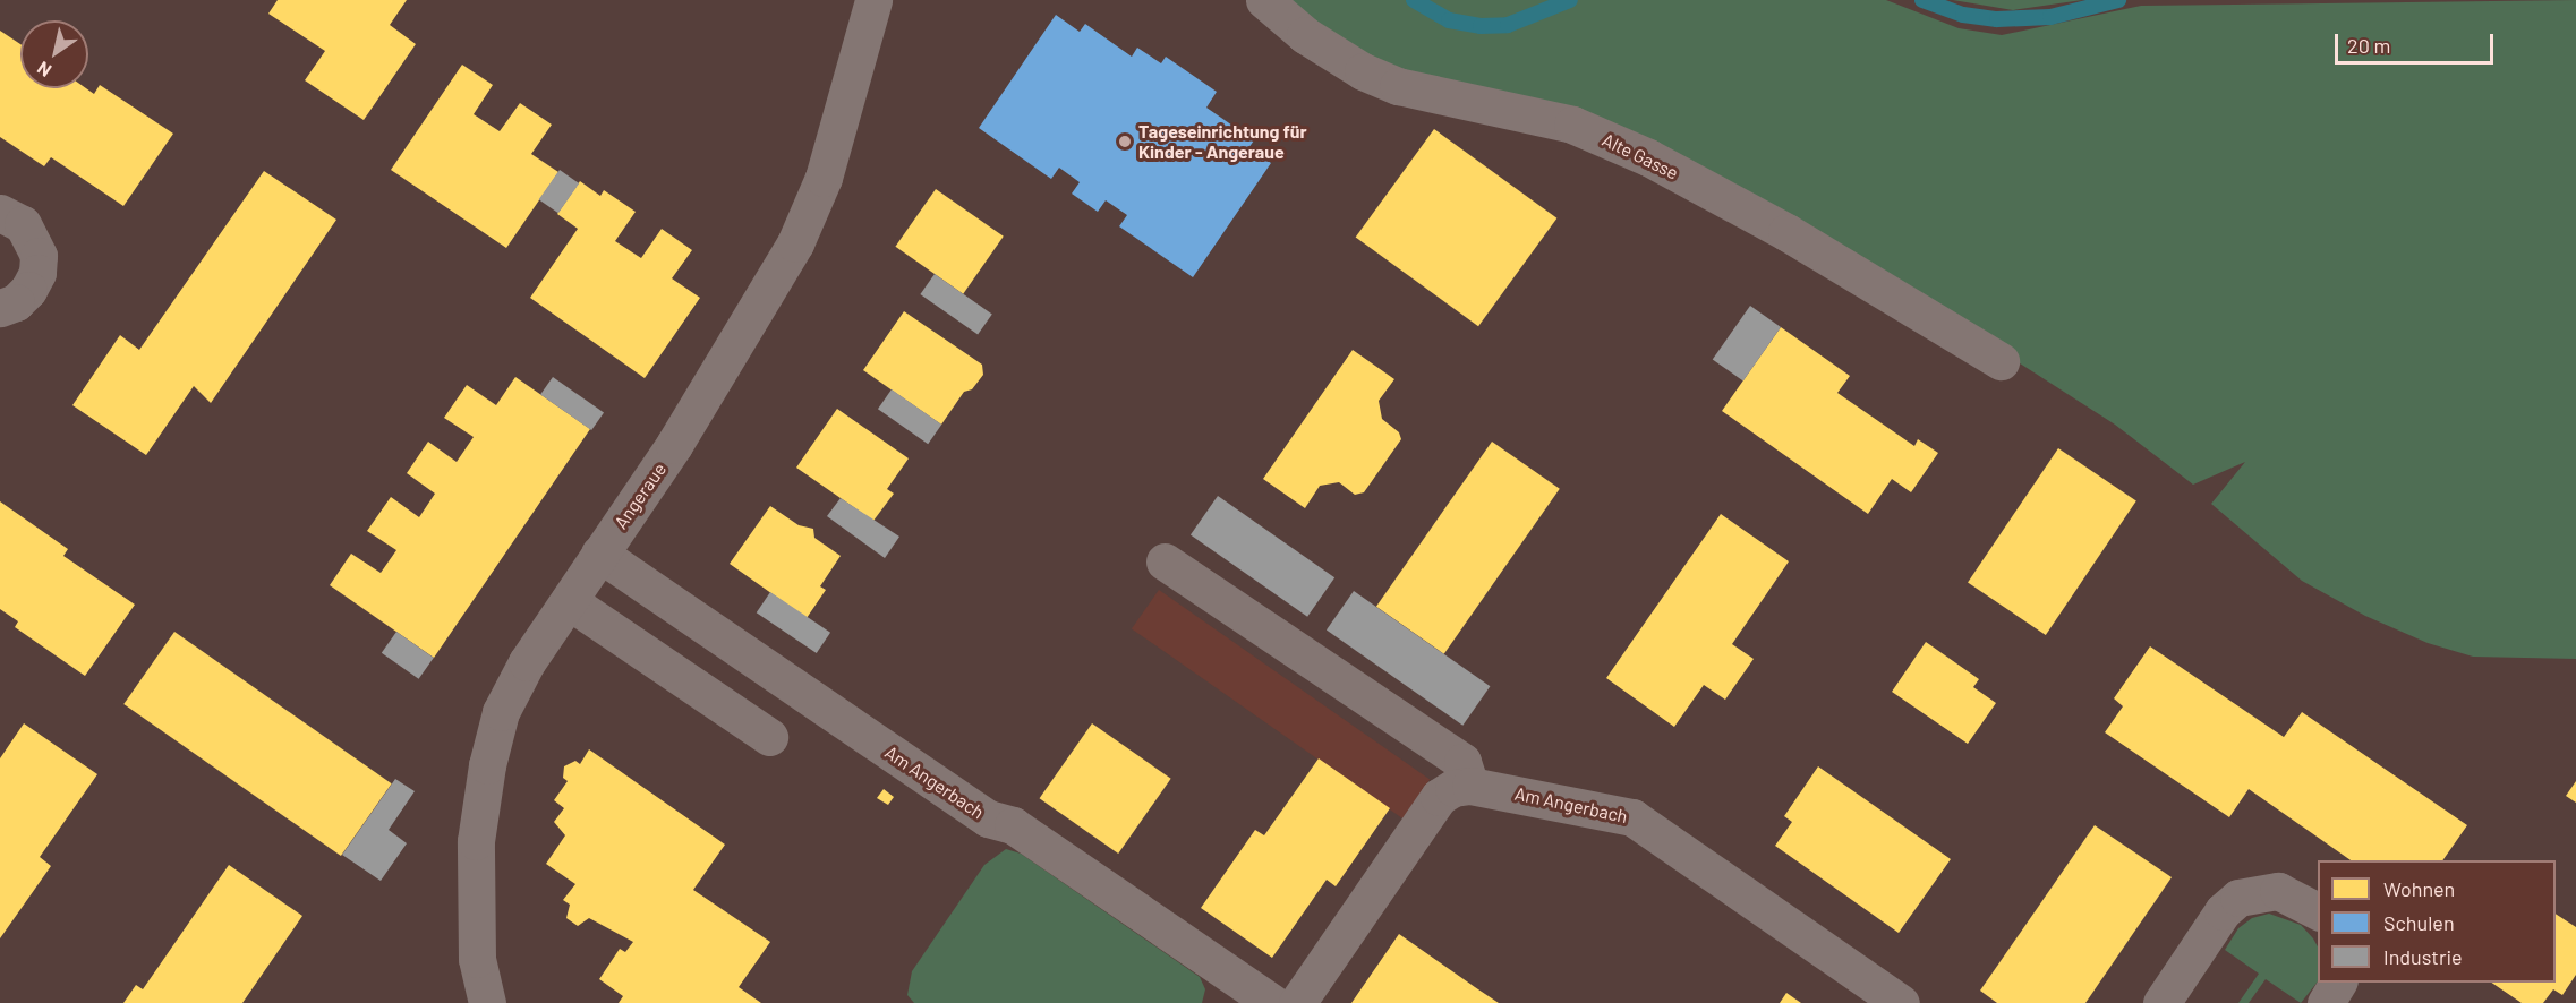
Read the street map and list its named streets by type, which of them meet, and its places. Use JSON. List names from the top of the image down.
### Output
{
  "streets": {
    "street": ["Alte Gasse", "Angeraue", "Am Angerbach"]
  },
  "crossings": [
    ["Angeraue", "Am Angerbach"]
  ],
  "places": ["Tageseinrichtung für Kinder - Angeraue"],
  "legend": ["Wohnen", "Schulen", "Industrie"],
  "scale_bar": "20 m",
  "north": "bottom left"
}
